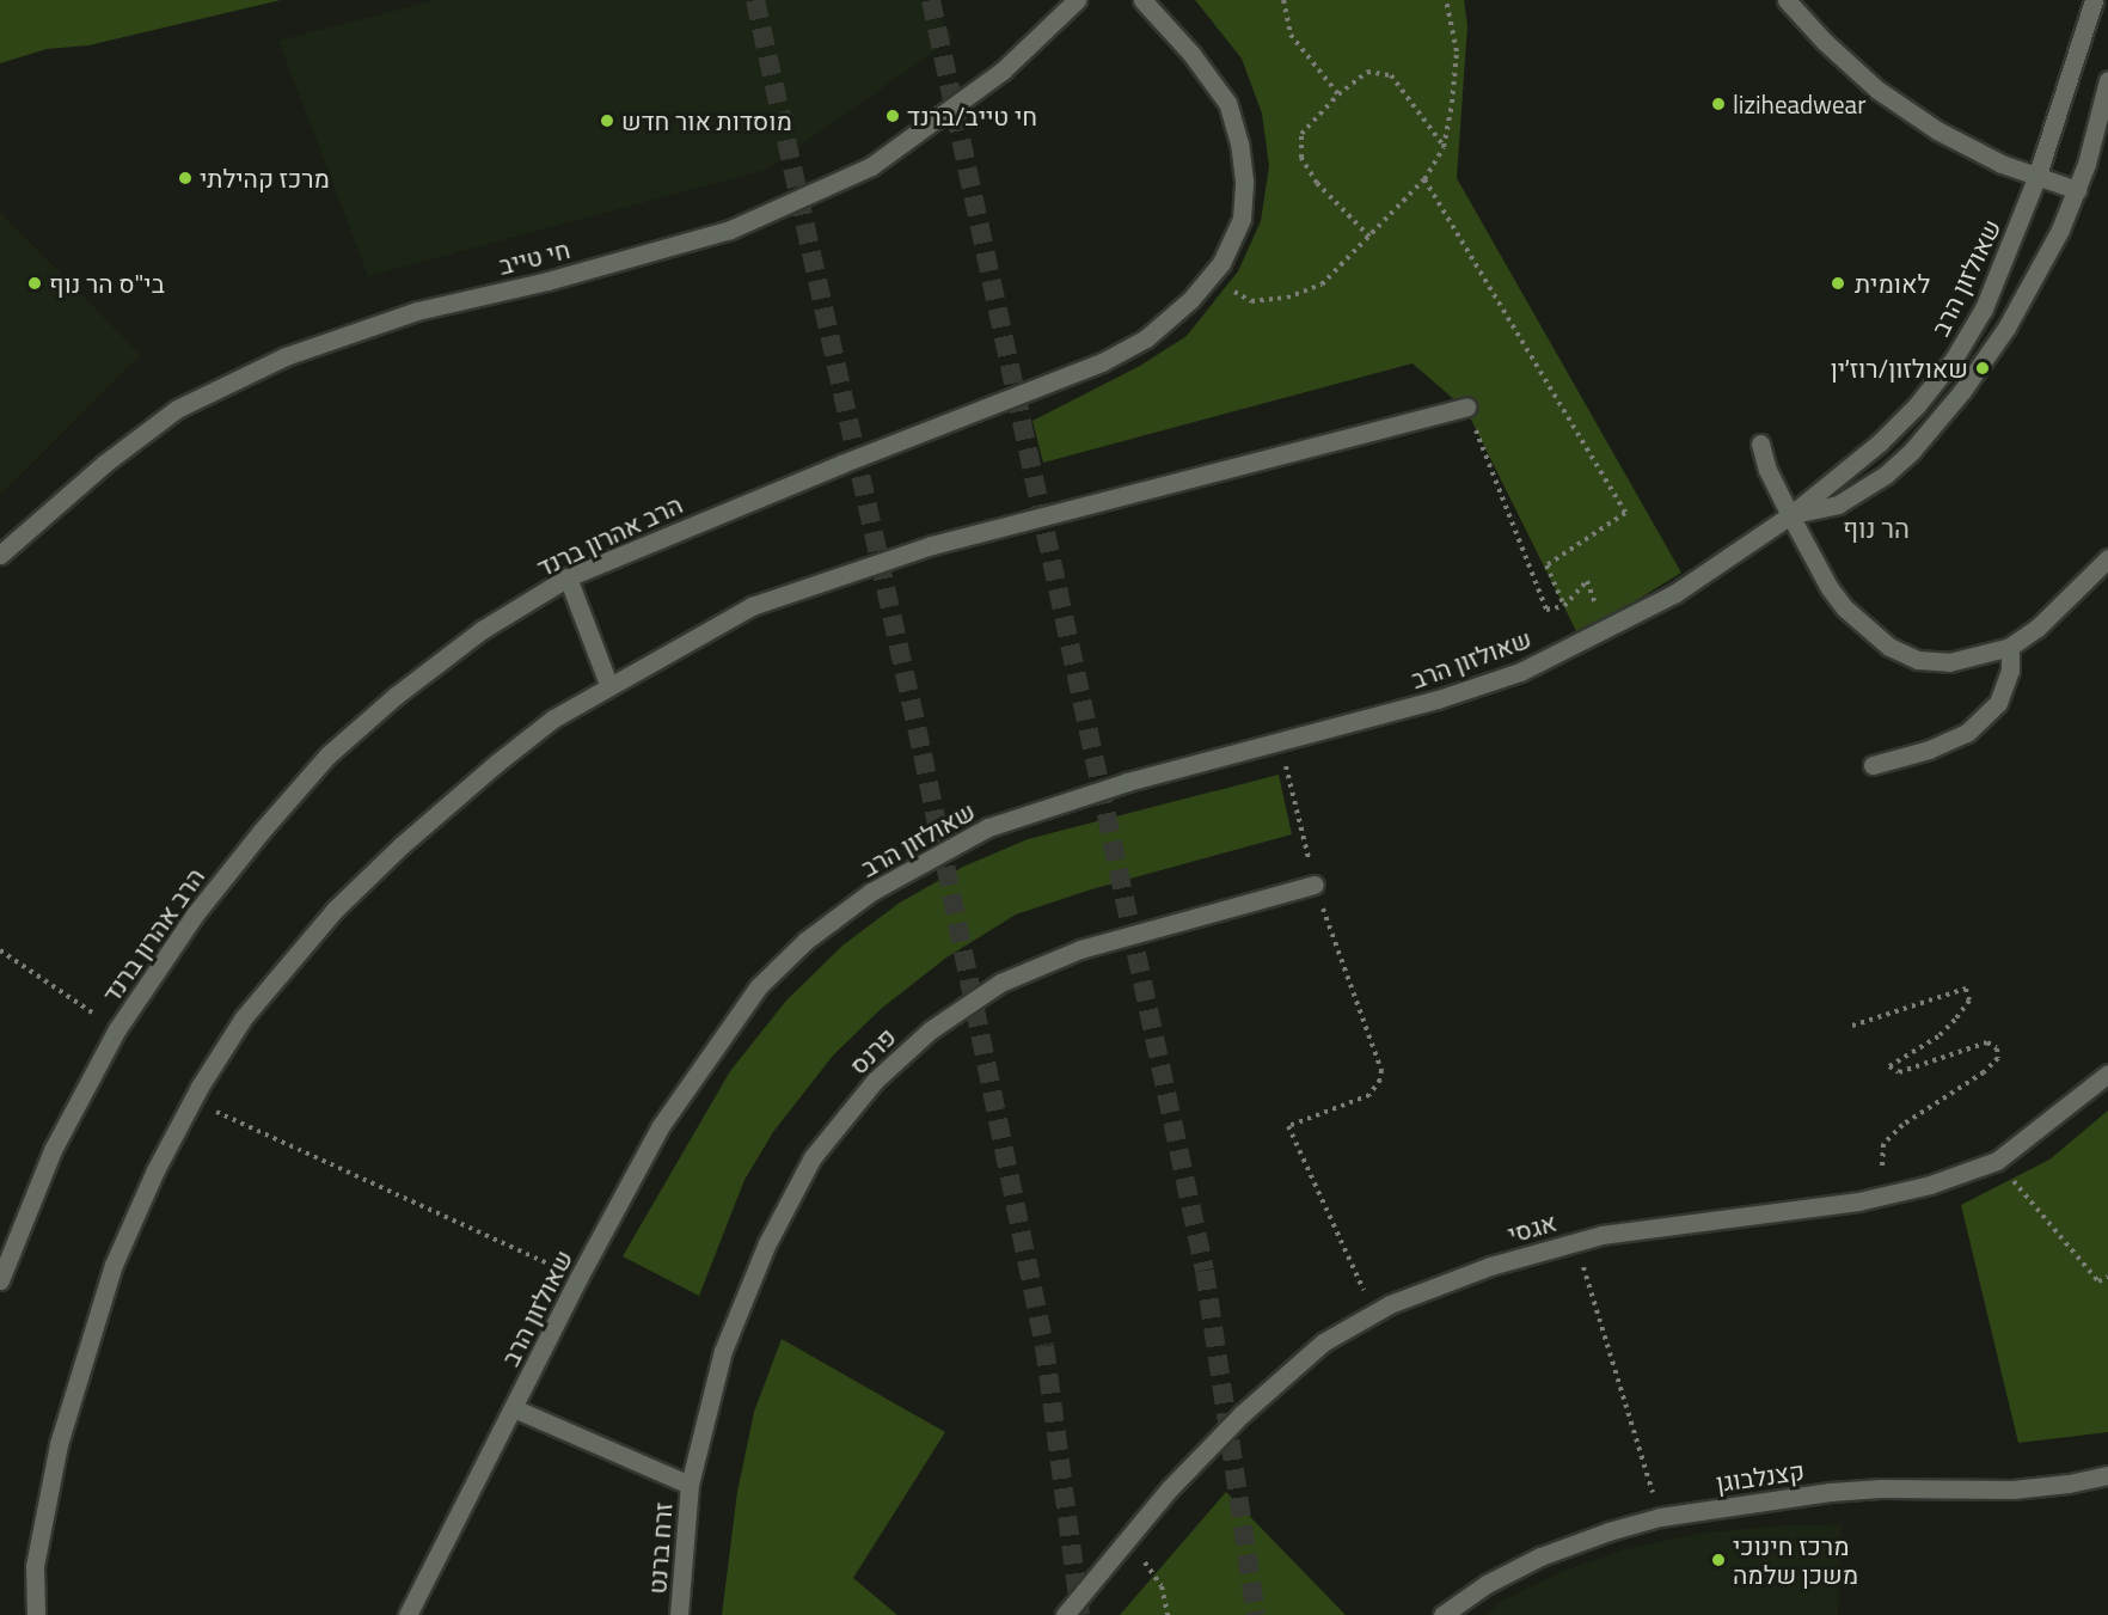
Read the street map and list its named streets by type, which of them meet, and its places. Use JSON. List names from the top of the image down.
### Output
{
  "streets": {
    "street": [
      "חי טייב",
      "שאולזון הרב",
      "הרב אהרון ברנד",
      "פרנס",
      "אגסי",
      "קצנלבוגן",
      "זרח ברנט"
    ]
  },
  "crossings": [
    ["פרנס", "זרח ברנט"]
  ],
  "districts": ["הר נוף"],
  "places": [
    "liziheadwear",
    "חי טייב/ברנד",
    "מוסדות אור חדש",
    "מרכז קהילתי",
    "בי\"ס הר נוף",
    "לאומית",
    "שאולזון/רוז׳ין",
    "מרכז חינוכי משכן שלמה"
  ]
}
